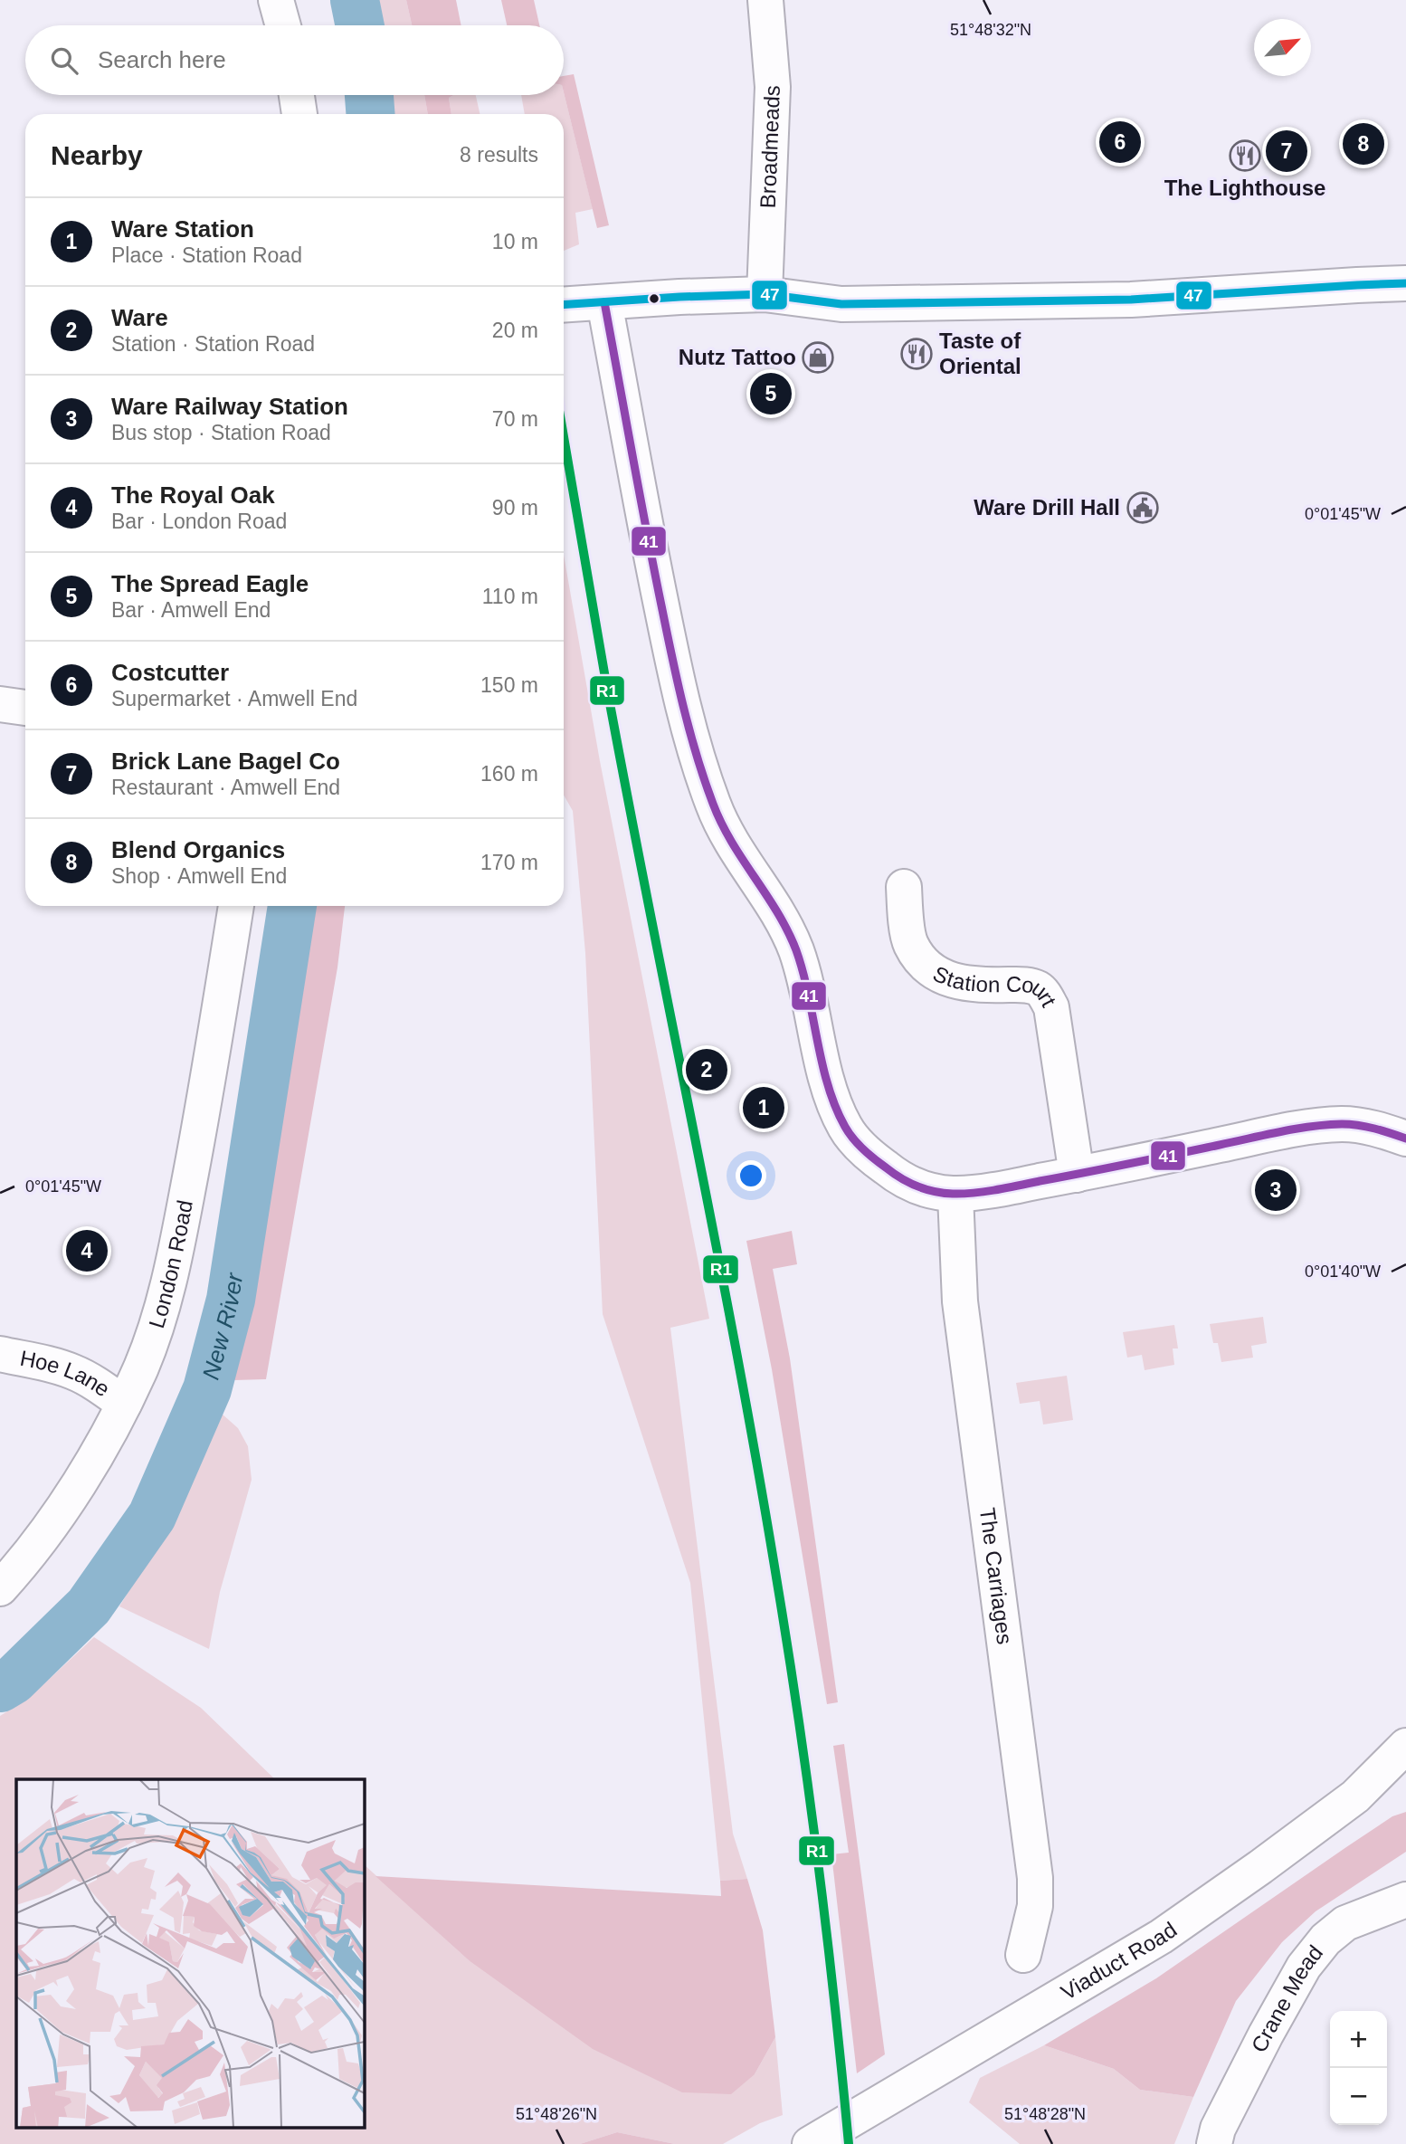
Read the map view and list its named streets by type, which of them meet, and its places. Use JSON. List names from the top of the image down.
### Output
{
  "streets": {
    "street": [
      "Broadmeads",
      "Station Court",
      "London Road",
      "Hoe Lane",
      "The Carriages",
      "Viaduct Road",
      "Crane Mead"
    ]
  },
  "crossings": [
    ["London Road", "Hoe Lane"]
  ],
  "water": ["New River"],
  "places": {
    "restaurant": ["The Lighthouse", "Taste of Oriental"],
    "shop": ["Nutz Tattoo"],
    "public building": ["Ware Drill Hall"]
  },
  "lines": ["transit line 47", "transit line 41", "transit line R1"],
  "north": "top right",
  "page": {
    "search": "Search here",
    "heading": ["Nearby", "8 results"],
    "pins": [
      "6",
      "8",
      "7",
      "5",
      "2",
      "1",
      "3",
      "4"
    ],
    "list": [
      {
        "mark": "1",
        "name": "Ware Station",
        "note": "Place · Station Road",
        "value": "10 m"
      },
      {
        "mark": "2",
        "name": "Ware",
        "note": "Station · Station Road",
        "value": "20 m"
      },
      {
        "mark": "3",
        "name": "Ware Railway Station",
        "note": "Bus stop · Station Road",
        "value": "70 m"
      },
      {
        "mark": "4",
        "name": "The Royal Oak",
        "note": "Bar · London Road",
        "value": "90 m"
      },
      {
        "mark": "5",
        "name": "The Spread Eagle",
        "note": "Bar · Amwell End",
        "value": "110 m"
      },
      {
        "mark": "6",
        "name": "Costcutter",
        "note": "Supermarket · Amwell End",
        "value": "150 m"
      },
      {
        "mark": "7",
        "name": "Brick Lane Bagel Co",
        "note": "Restaurant · Amwell End",
        "value": "160 m"
      },
      {
        "mark": "8",
        "name": "Blend Organics",
        "note": "Shop · Amwell End",
        "value": "170 m"
      }
    ],
    "map_buttons": ["+", "−"]
  },
  "coordinates": [
    "51°48'32\"N",
    "0°01'45\"W",
    "0°01'40\"W",
    "51°48'26\"N",
    "51°48'28\"N"
  ]
}
